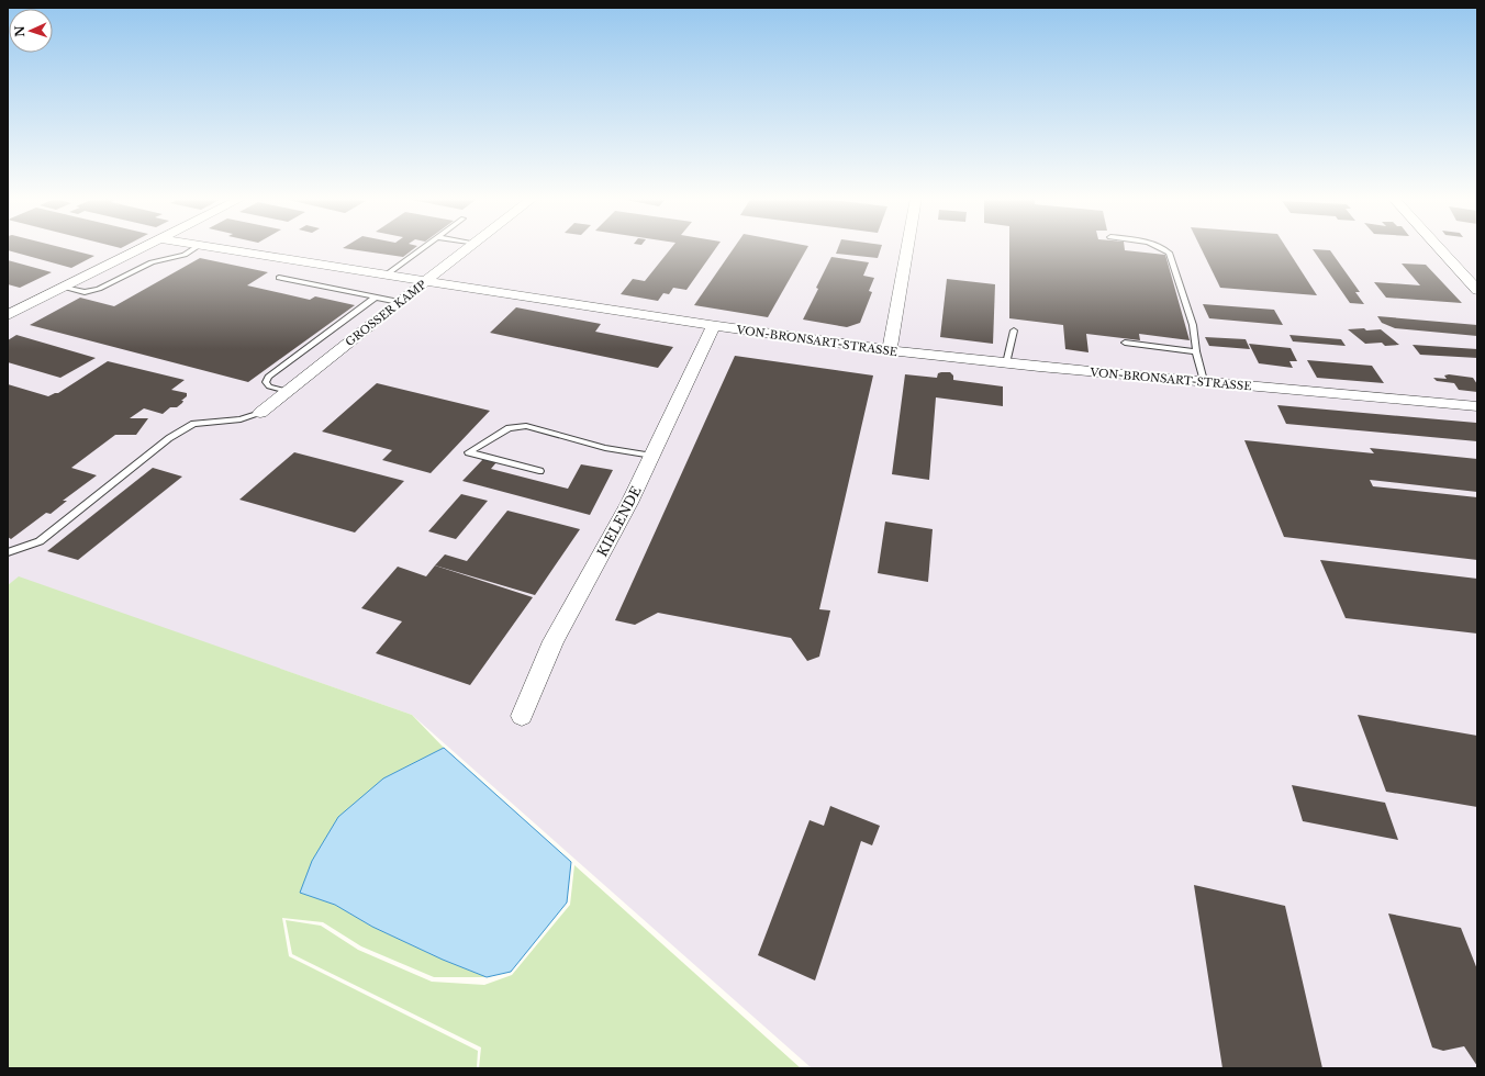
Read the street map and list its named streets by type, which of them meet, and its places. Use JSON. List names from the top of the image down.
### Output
{
  "streets": {
    "street": ["GROSSER KAMP", "VON-BRONSART-STRASSE", "KIELENDE"]
  },
  "crossings": [
    ["GROSSER KAMP", "VON-BRONSART-STRASSE"],
    ["VON-BRONSART-STRASSE", "KIELENDE"]
  ],
  "north": "left"
}
